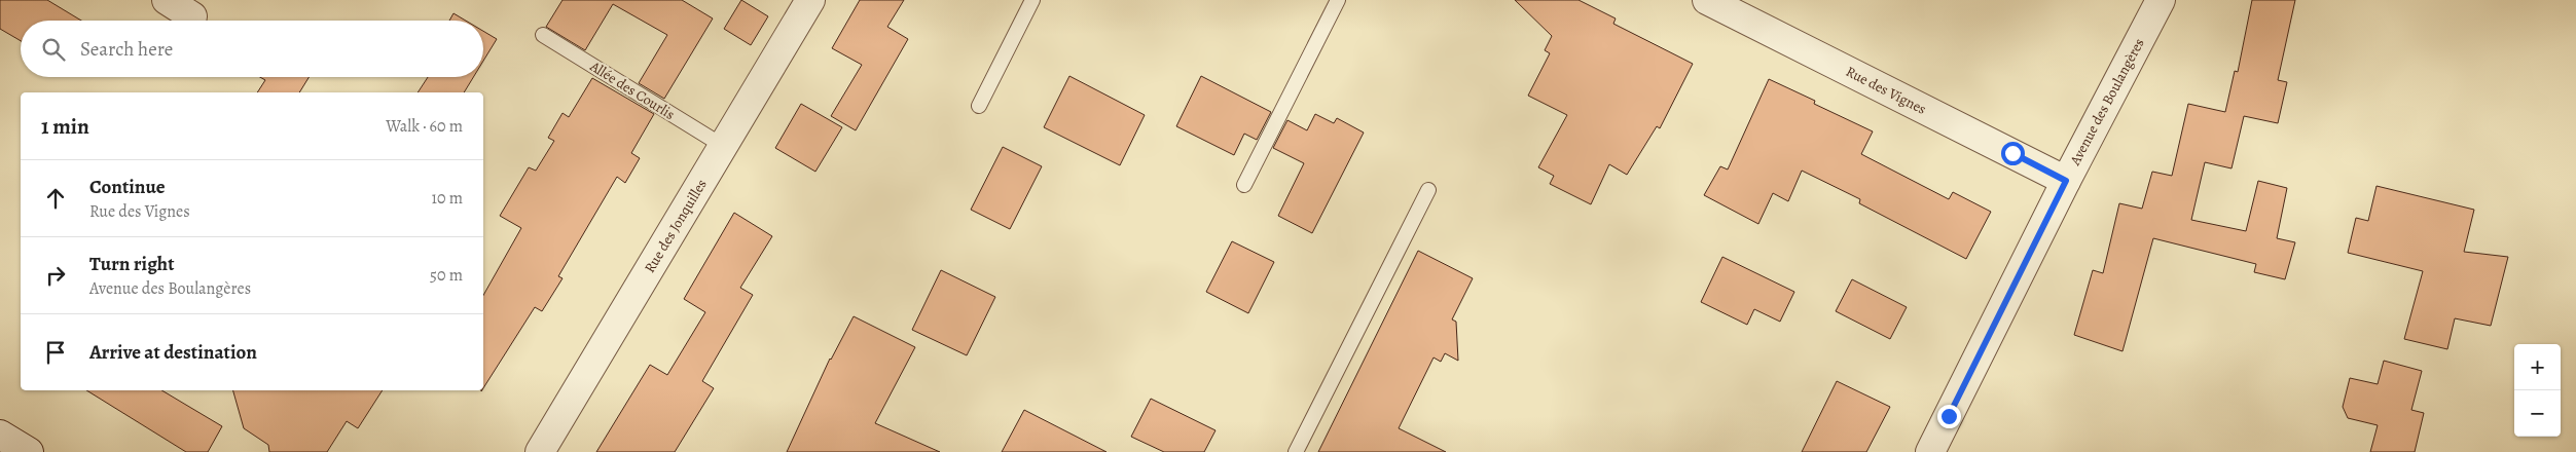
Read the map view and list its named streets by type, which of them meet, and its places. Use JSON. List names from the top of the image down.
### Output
{
  "streets": {
    "street": ["Rue des Vignes", "Avenue des Boulangères", "Rue des Jonquilles"],
    "lane": ["Allée des Courlis"]
  },
  "crossings": [
    ["Allée des Courlis", "Rue des Jonquilles"],
    ["Rue des Vignes", "Avenue des Boulangères"]
  ],
  "page": {
    "search": "Search here",
    "heading": ["1 min", "Walk · 60 m"],
    "list": [
      ["Continue", "Rue des Vignes", "10 m"],
      ["Turn right", "Avenue des Boulangères", "50 m"],
      "Arrive at destination"
    ],
    "map_buttons": ["+", "−"]
  }
}
